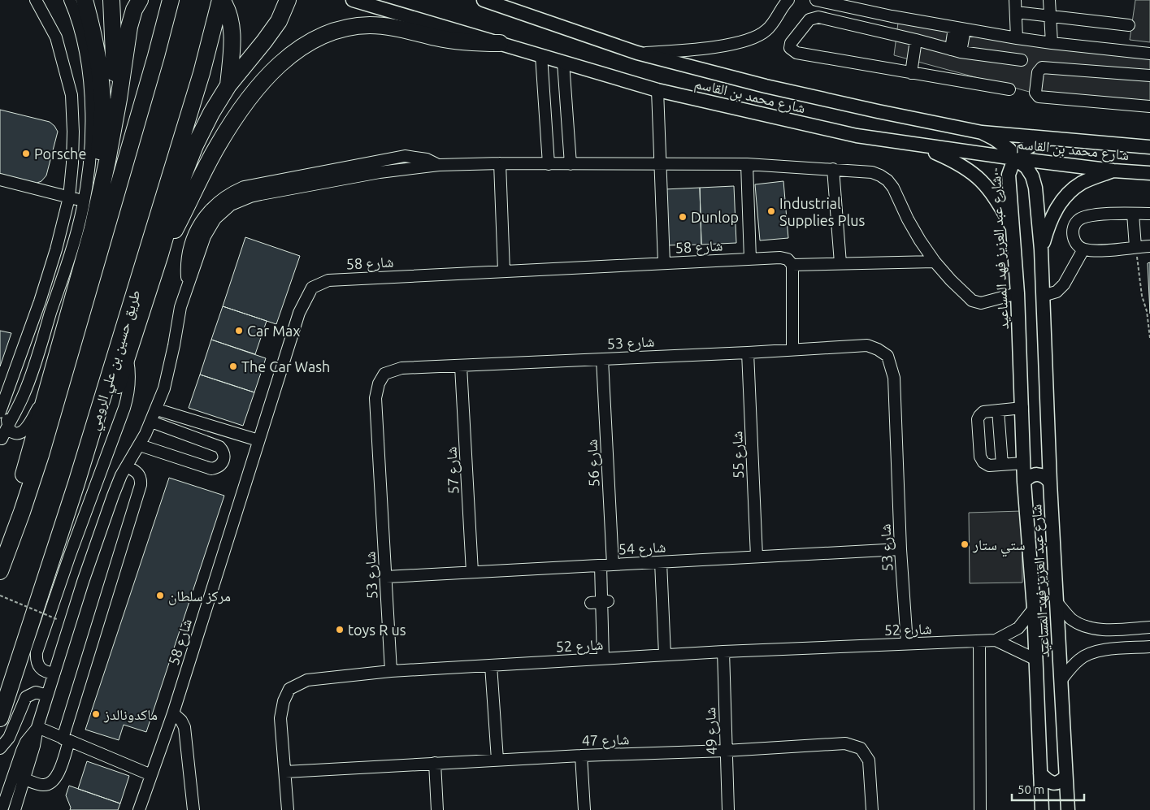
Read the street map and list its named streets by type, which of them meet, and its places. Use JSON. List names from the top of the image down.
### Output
{
  "streets": {
    "highway": ["طريق حسين بن علي الرومي"],
    "main road": ["شارع محمد بن القاسم", "شارع عبد العزيز فهد المساعيد"],
    "street": [
      "شارع 58",
      "شارع 53",
      "شارع 55",
      "شارع 56",
      "شارع 57",
      "شارع 54",
      "شارع 52",
      "شارع 49",
      "شارع 47"
    ]
  },
  "crossings": [
    ["شارع محمد بن القاسم", "شارع عبد العزيز فهد المساعيد"],
    ["شارع عبد العزيز فهد المساعيد", "شارع 52"],
    ["شارع 53", "شارع 55"],
    ["شارع 53", "شارع 56"],
    ["شارع 53", "شارع 57"],
    ["شارع 53", "شارع 54"],
    ["شارع 53", "شارع 52"],
    ["شارع 55", "شارع 54"],
    ["شارع 56", "شارع 54"],
    ["شارع 57", "شارع 54"],
    ["شارع 52", "شارع 49"],
    ["شارع 52", "شارع 47"],
    ["شارع 49", "شارع 47"]
  ],
  "places": [
    "Porsche",
    "Industrial Supplies Plus",
    "Dunlop",
    "Car Max",
    "The Car Wash",
    "ستي ستار",
    "مركز سلطان",
    "toys R us",
    "ماكدونالدز"
  ],
  "scale_bar": "50 m"
}
